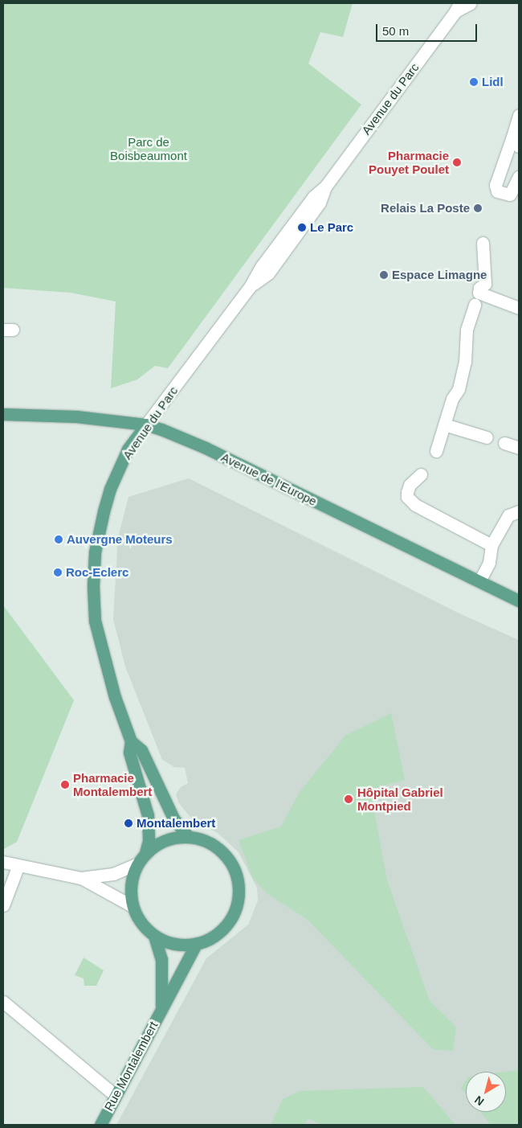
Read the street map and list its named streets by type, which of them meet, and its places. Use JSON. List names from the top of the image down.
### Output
{
  "streets": {
    "main road": ["Avenue du Parc", "Avenue de l'Europe", "Rue Montalembert"]
  },
  "crossings": [
    ["Avenue du Parc", "Avenue de l'Europe"],
    ["Avenue du Parc", "Rue Montalembert"]
  ],
  "parks": ["Parc de Boisbeaumont"],
  "places": [
    "Lidl",
    "Pharmacie Pouyet Poulet",
    "Relais La Poste",
    "Le Parc",
    "Espace Limagne",
    "Auvergne Moteurs",
    "Roc-Eclerc",
    "Pharmacie Montalembert",
    "Hôpital Gabriel Montpied",
    "Montalembert"
  ],
  "scale_bar": "50 m",
  "north": "bottom left"
}
